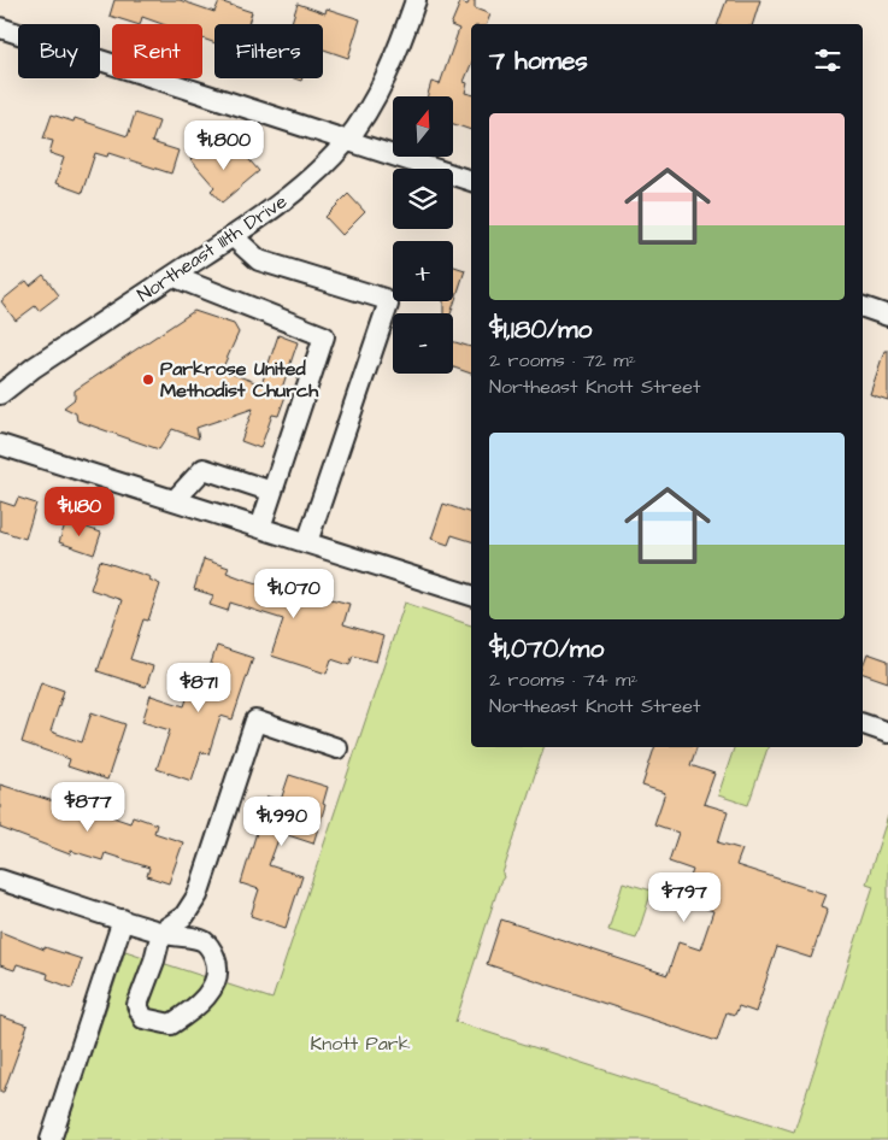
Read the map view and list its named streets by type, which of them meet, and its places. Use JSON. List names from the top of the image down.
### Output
{
  "streets": {
    "street": ["Northeast 111th Drive"]
  },
  "parks": ["Knott Park"],
  "places": ["Parkrose United Methodist Church"],
  "north": "top",
  "page": {
    "chip": ["Buy", "Rent", "Filters"],
    "heading": "7 homes",
    "map_buttons": ["+", "−"],
    "list": [
      {
        "name": "$1,180/mo",
        "note": "2 rooms · 72 m² · Northeast Knott Street"
      },
      {
        "name": "$1,070/mo",
        "note": "2 rooms · 74 m² · Northeast Knott Street"
      }
    ],
    "price": [
      "$1,800",
      "$1,180",
      "$1,070",
      "$871",
      "$877",
      "$1,990",
      "$797"
    ]
  }
}
